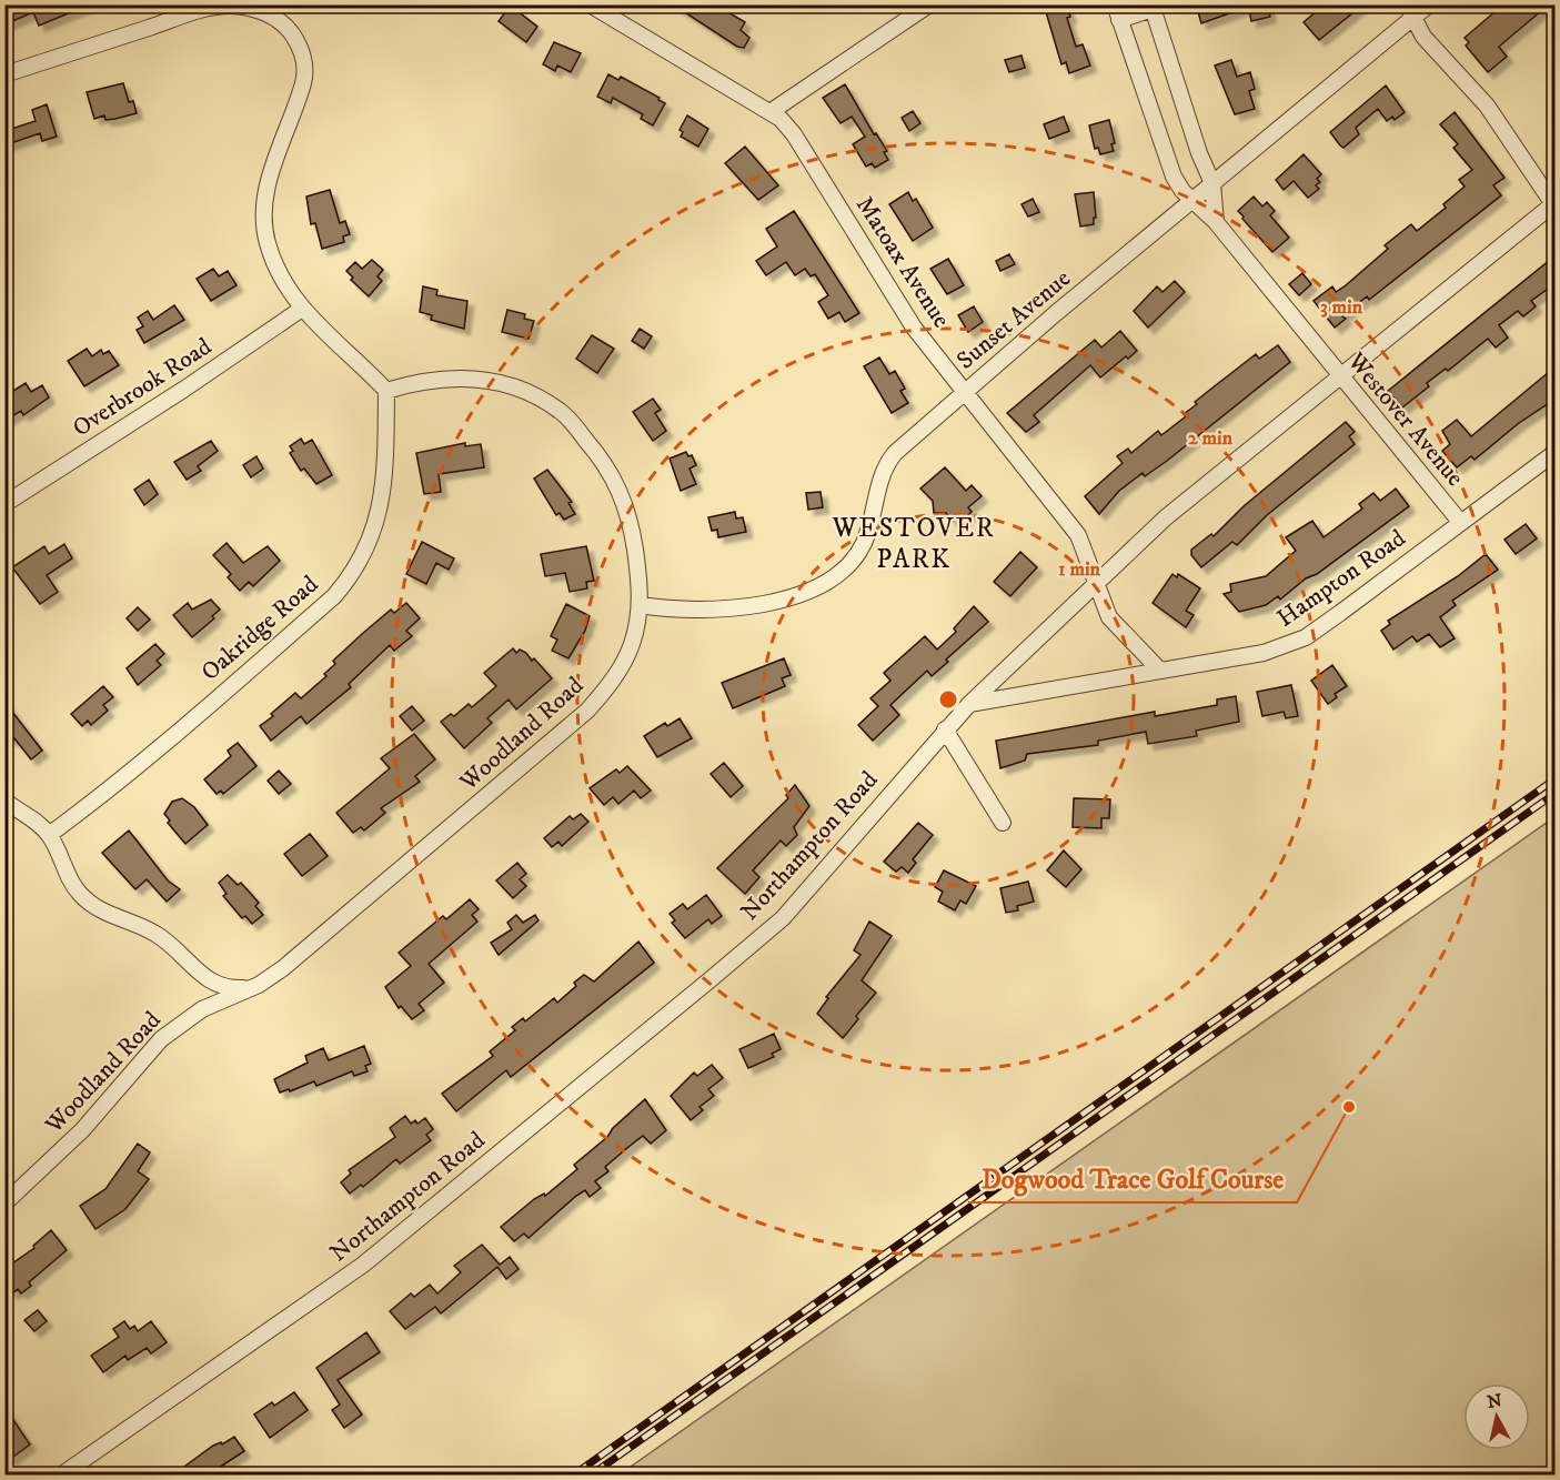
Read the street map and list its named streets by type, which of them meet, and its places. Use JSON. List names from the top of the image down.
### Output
{
  "streets": {
    "street": [
      "Matoax Avenue",
      "Sunset Avenue",
      "Overbrook Road",
      "Westover Avenue",
      "Hampton Road",
      "Oakridge Road",
      "Woodland Road",
      "Northampton Road"
    ]
  },
  "crossings": [
    ["Matoax Avenue", "Sunset Avenue"],
    ["Matoax Avenue", "Hampton Road"],
    ["Matoax Avenue", "Northampton Road"],
    ["Sunset Avenue", "Westover Avenue"],
    ["Sunset Avenue", "Woodland Road"],
    ["Westover Avenue", "Hampton Road"],
    ["Westover Avenue", "Northampton Road"],
    ["Hampton Road", "Northampton Road"],
    ["Oakridge Road", "Woodland Road"]
  ],
  "districts": ["WESTOVER PARK"],
  "places": ["Dogwood Trace Golf Course"],
  "north": "top",
  "rings": ["3 min", "2 min", "1 min"]
}
